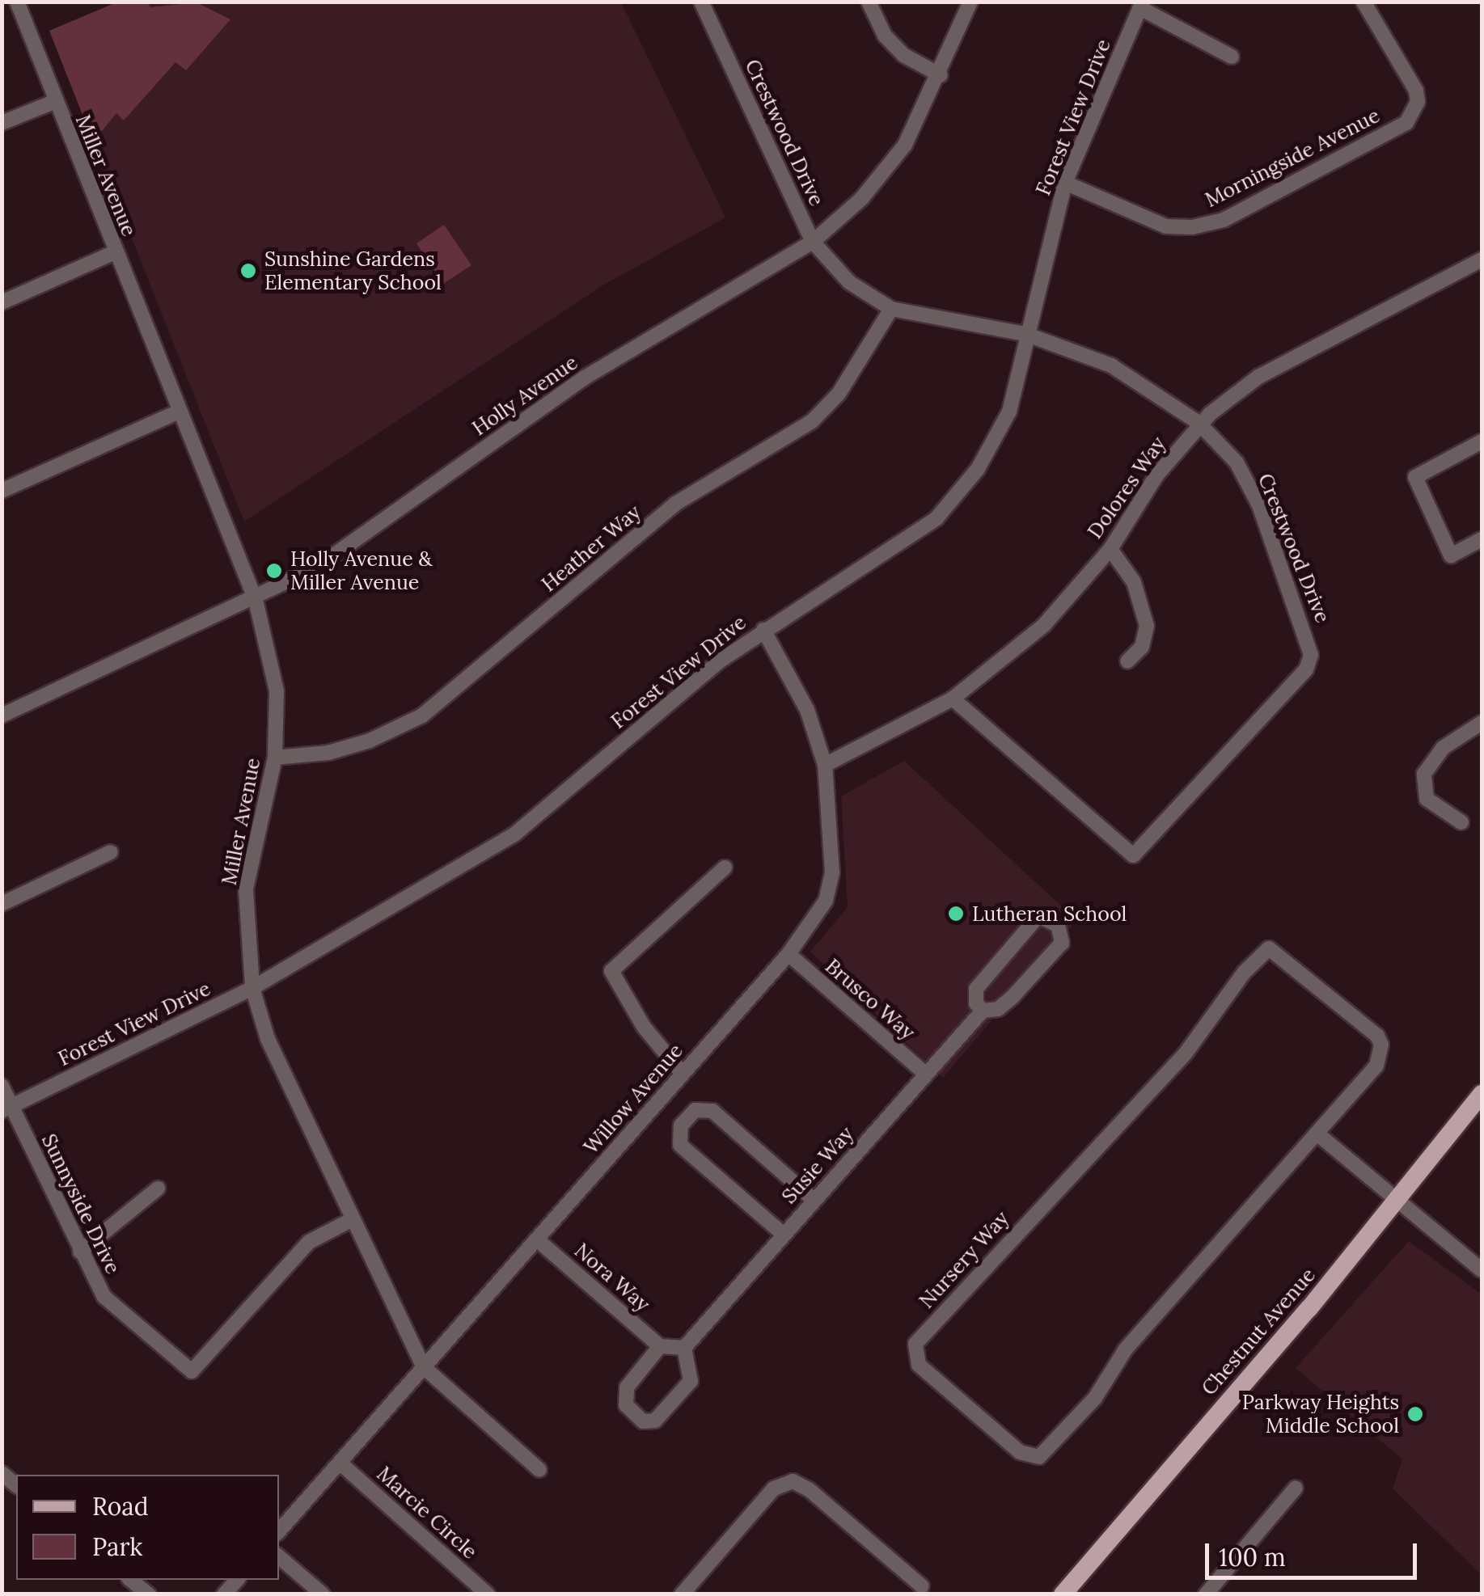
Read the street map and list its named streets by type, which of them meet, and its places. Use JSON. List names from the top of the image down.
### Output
{
  "streets": {
    "main road": ["Chestnut Avenue"],
    "street": [
      "Forest View Drive",
      "Crestwood Drive",
      "Morningside Avenue",
      "Miller Avenue",
      "Holly Avenue",
      "Dolores Way",
      "Heather Way",
      "Brusco Way",
      "Willow Avenue",
      "Susie Way",
      "Sunnyside Drive",
      "Nursery Way",
      "Nora Way",
      "Marcie Circle"
    ]
  },
  "crossings": [
    ["Forest View Drive", "Crestwood Drive"],
    ["Forest View Drive", "Morningside Avenue"],
    ["Forest View Drive", "Miller Avenue"],
    ["Forest View Drive", "Willow Avenue"],
    ["Forest View Drive", "Sunnyside Drive"],
    ["Crestwood Drive", "Holly Avenue"],
    ["Crestwood Drive", "Dolores Way"],
    ["Crestwood Drive", "Heather Way"],
    ["Miller Avenue", "Holly Avenue"],
    ["Miller Avenue", "Heather Way"],
    ["Miller Avenue", "Willow Avenue"],
    ["Miller Avenue", "Sunnyside Drive"],
    ["Dolores Way", "Willow Avenue"],
    ["Brusco Way", "Willow Avenue"],
    ["Brusco Way", "Susie Way"],
    ["Willow Avenue", "Nora Way"],
    ["Willow Avenue", "Marcie Circle"]
  ],
  "places": [
    "Sunshine Gardens Elementary School",
    "Holly Avenue & Miller Avenue",
    "Lutheran School",
    "Parkway Heights Middle School"
  ],
  "legend": ["Road", "Park"],
  "scale_bar": "100 m"
}
